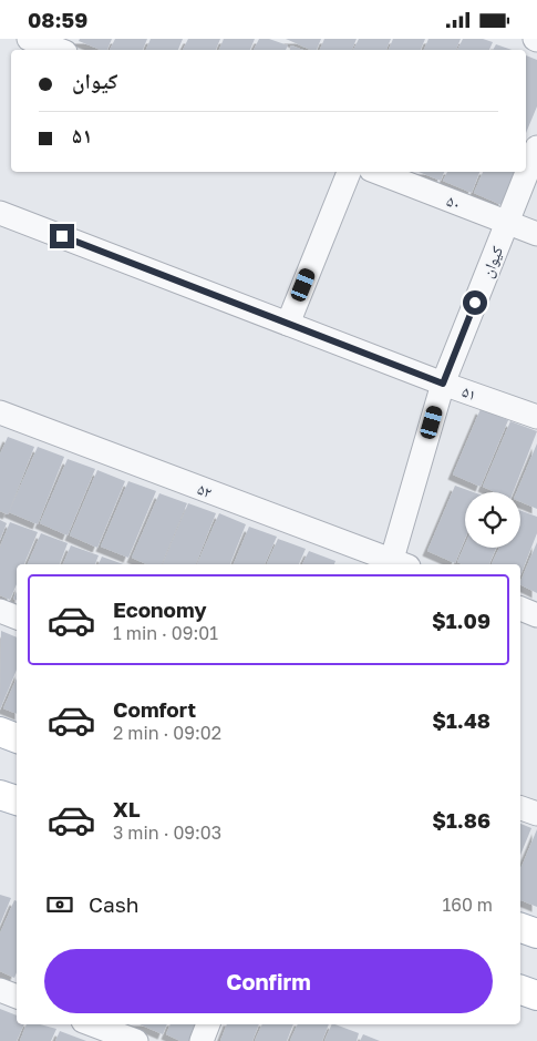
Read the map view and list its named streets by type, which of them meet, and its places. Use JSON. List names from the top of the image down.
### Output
{
  "streets": {
    "street": [
      "۵۰",
      "کیوان",
      "۵۱",
      "۵۲"
    ]
  },
  "crossings": [
    ["۵۰", "کیوان"],
    ["کیوان", "۵۱"],
    ["کیوان", "۵۲"]
  ],
  "page": {
    "status": "08:59",
    "banner": ["کیوان", "۵۱"],
    "list": [
      {
        "name": "Economy",
        "note": "1 min · 09:01",
        "value": "$1.09"
      },
      {
        "name": "Comfort",
        "note": "2 min · 09:02",
        "value": "$1.48"
      },
      {
        "name": "XL",
        "note": "3 min · 09:03",
        "value": "$1.86"
      }
    ],
    "pay": ["Cash", "160 m"],
    "buttons": "Confirm"
  }
}
